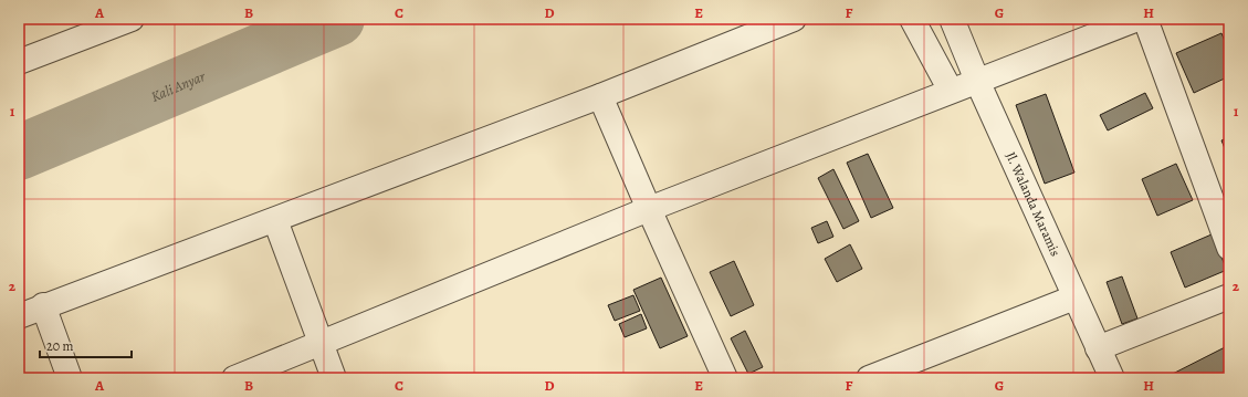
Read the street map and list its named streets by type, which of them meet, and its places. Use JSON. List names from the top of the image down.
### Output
{
  "streets": {
    "street": ["Jl. Walanda Maramis"]
  },
  "water": ["Kali Anyar"],
  "scale_bar": "20 m",
  "grid": {
    "columns": [
      "A",
      "B",
      "C",
      "D",
      "E",
      "F",
      "G",
      "H"
    ],
    "rows": ["1", "2"]
  }
}
